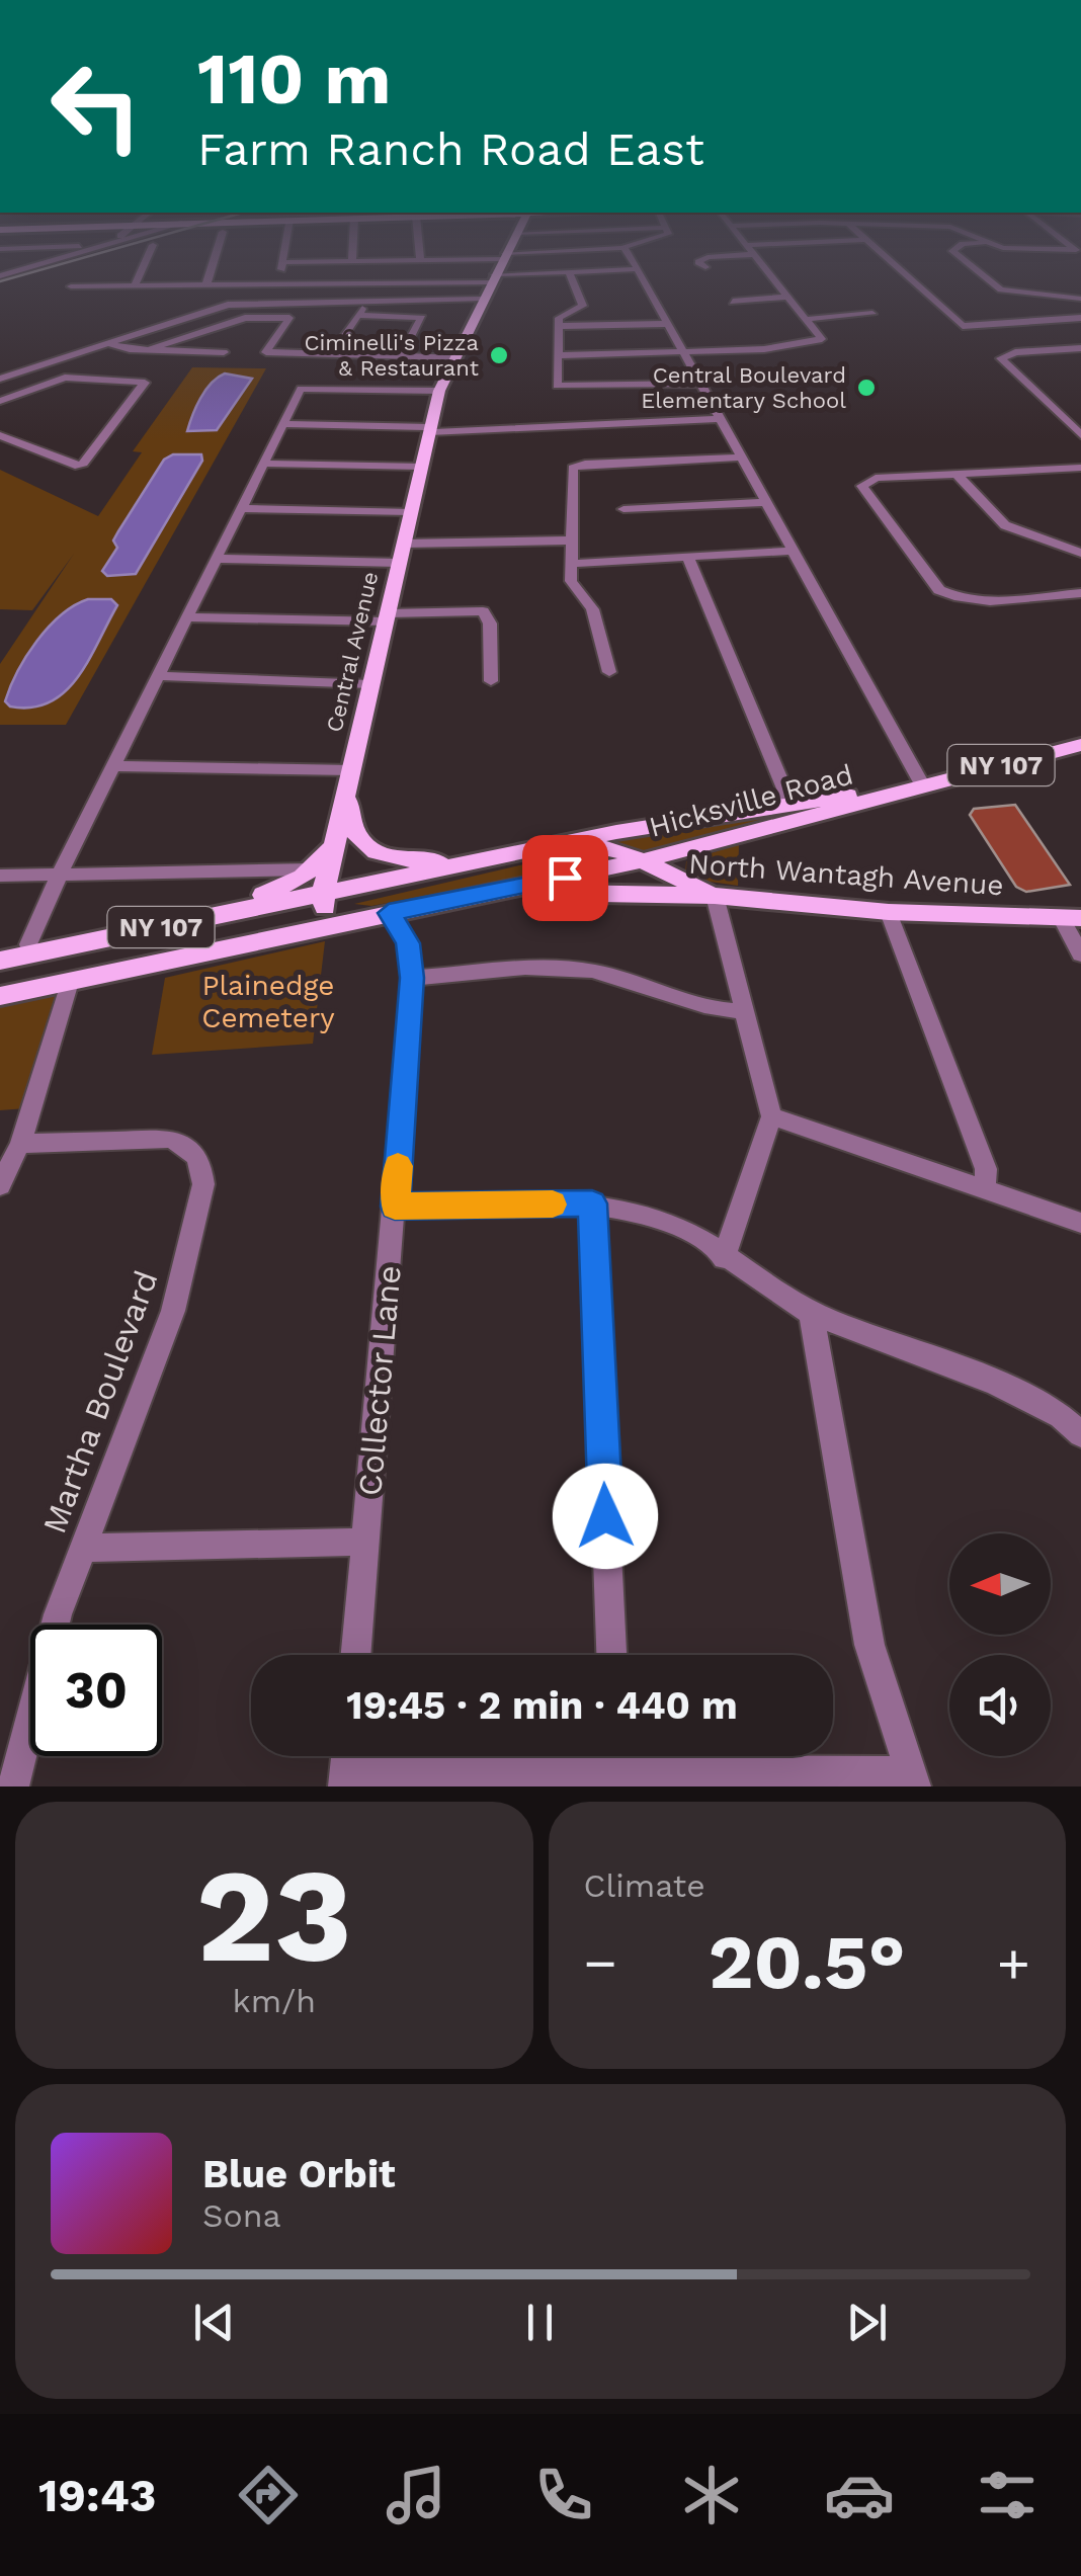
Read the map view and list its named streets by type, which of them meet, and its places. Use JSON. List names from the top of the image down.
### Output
{
  "streets": {
    "main road": [
      "Central Avenue",
      "NY 107",
      "Hicksville Road",
      "North Wantagh Avenue"
    ],
    "street": ["Collector Lane", "Martha Boulevard"]
  },
  "crossings": [
    ["Central Avenue", "Hicksville Road"],
    ["Hicksville Road", "North Wantagh Avenue"],
    ["Hicksville Road", "Collector Lane"]
  ],
  "parks": ["Plainedge Cemetery"],
  "places": ["Ciminelli's Pizza & Restaurant", "Central Boulevard Elementary School"],
  "north": "left",
  "page": {
    "turn": ["110 m", "Farm Ranch Road East"],
    "limit": "30",
    "trip": "19:45 · 2 min · 440 m",
    "tile": [
      ["23", "km/h"],
      "Climate"
    ],
    "heat": ["−", "20.5°", "+"],
    "song": ["Blue Orbit", "Sona"],
    "tabs": "19:43"
  }
}
